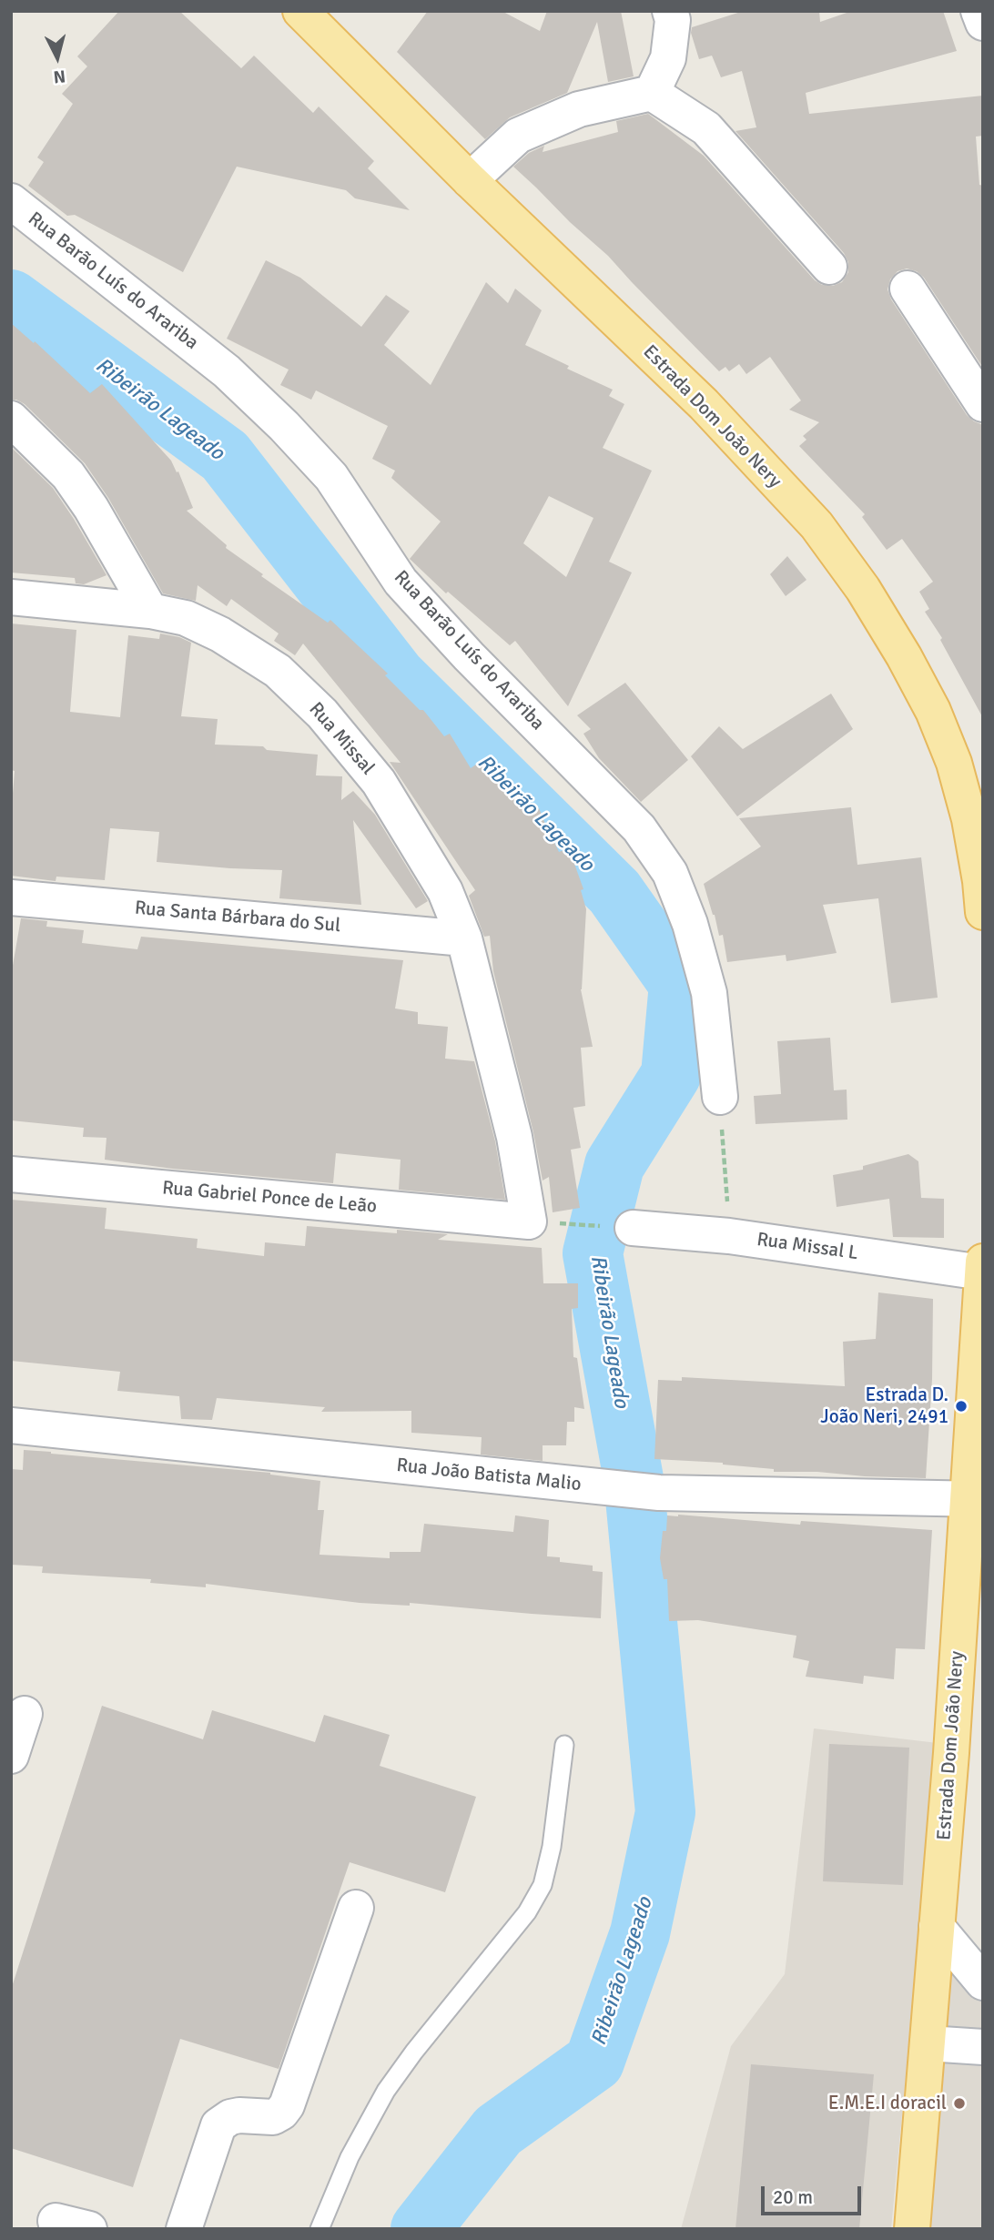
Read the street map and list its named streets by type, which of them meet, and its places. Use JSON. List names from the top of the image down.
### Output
{
  "streets": {
    "main road": ["Estrada Dom João Nery"],
    "street": [
      "Rua Barão Luís do Arariba",
      "Rua Missal",
      "Rua Santa Bárbara do Sul",
      "Rua Gabriel Ponce de Leão",
      "Rua Missal L",
      "Rua João Batista Malio"
    ]
  },
  "crossings": [
    ["Estrada Dom João Nery", "Rua Missal L"],
    ["Estrada Dom João Nery", "Rua João Batista Malio"],
    ["Rua Missal", "Rua Santa Bárbara do Sul"],
    ["Rua Missal", "Rua Gabriel Ponce de Leão"]
  ],
  "water": ["Ribeirão Lageado"],
  "places": ["Estrada D. João Neri, 2491", "E.M.E.I doracil"],
  "scale_bar": "20 m",
  "north": "bottom"
}
